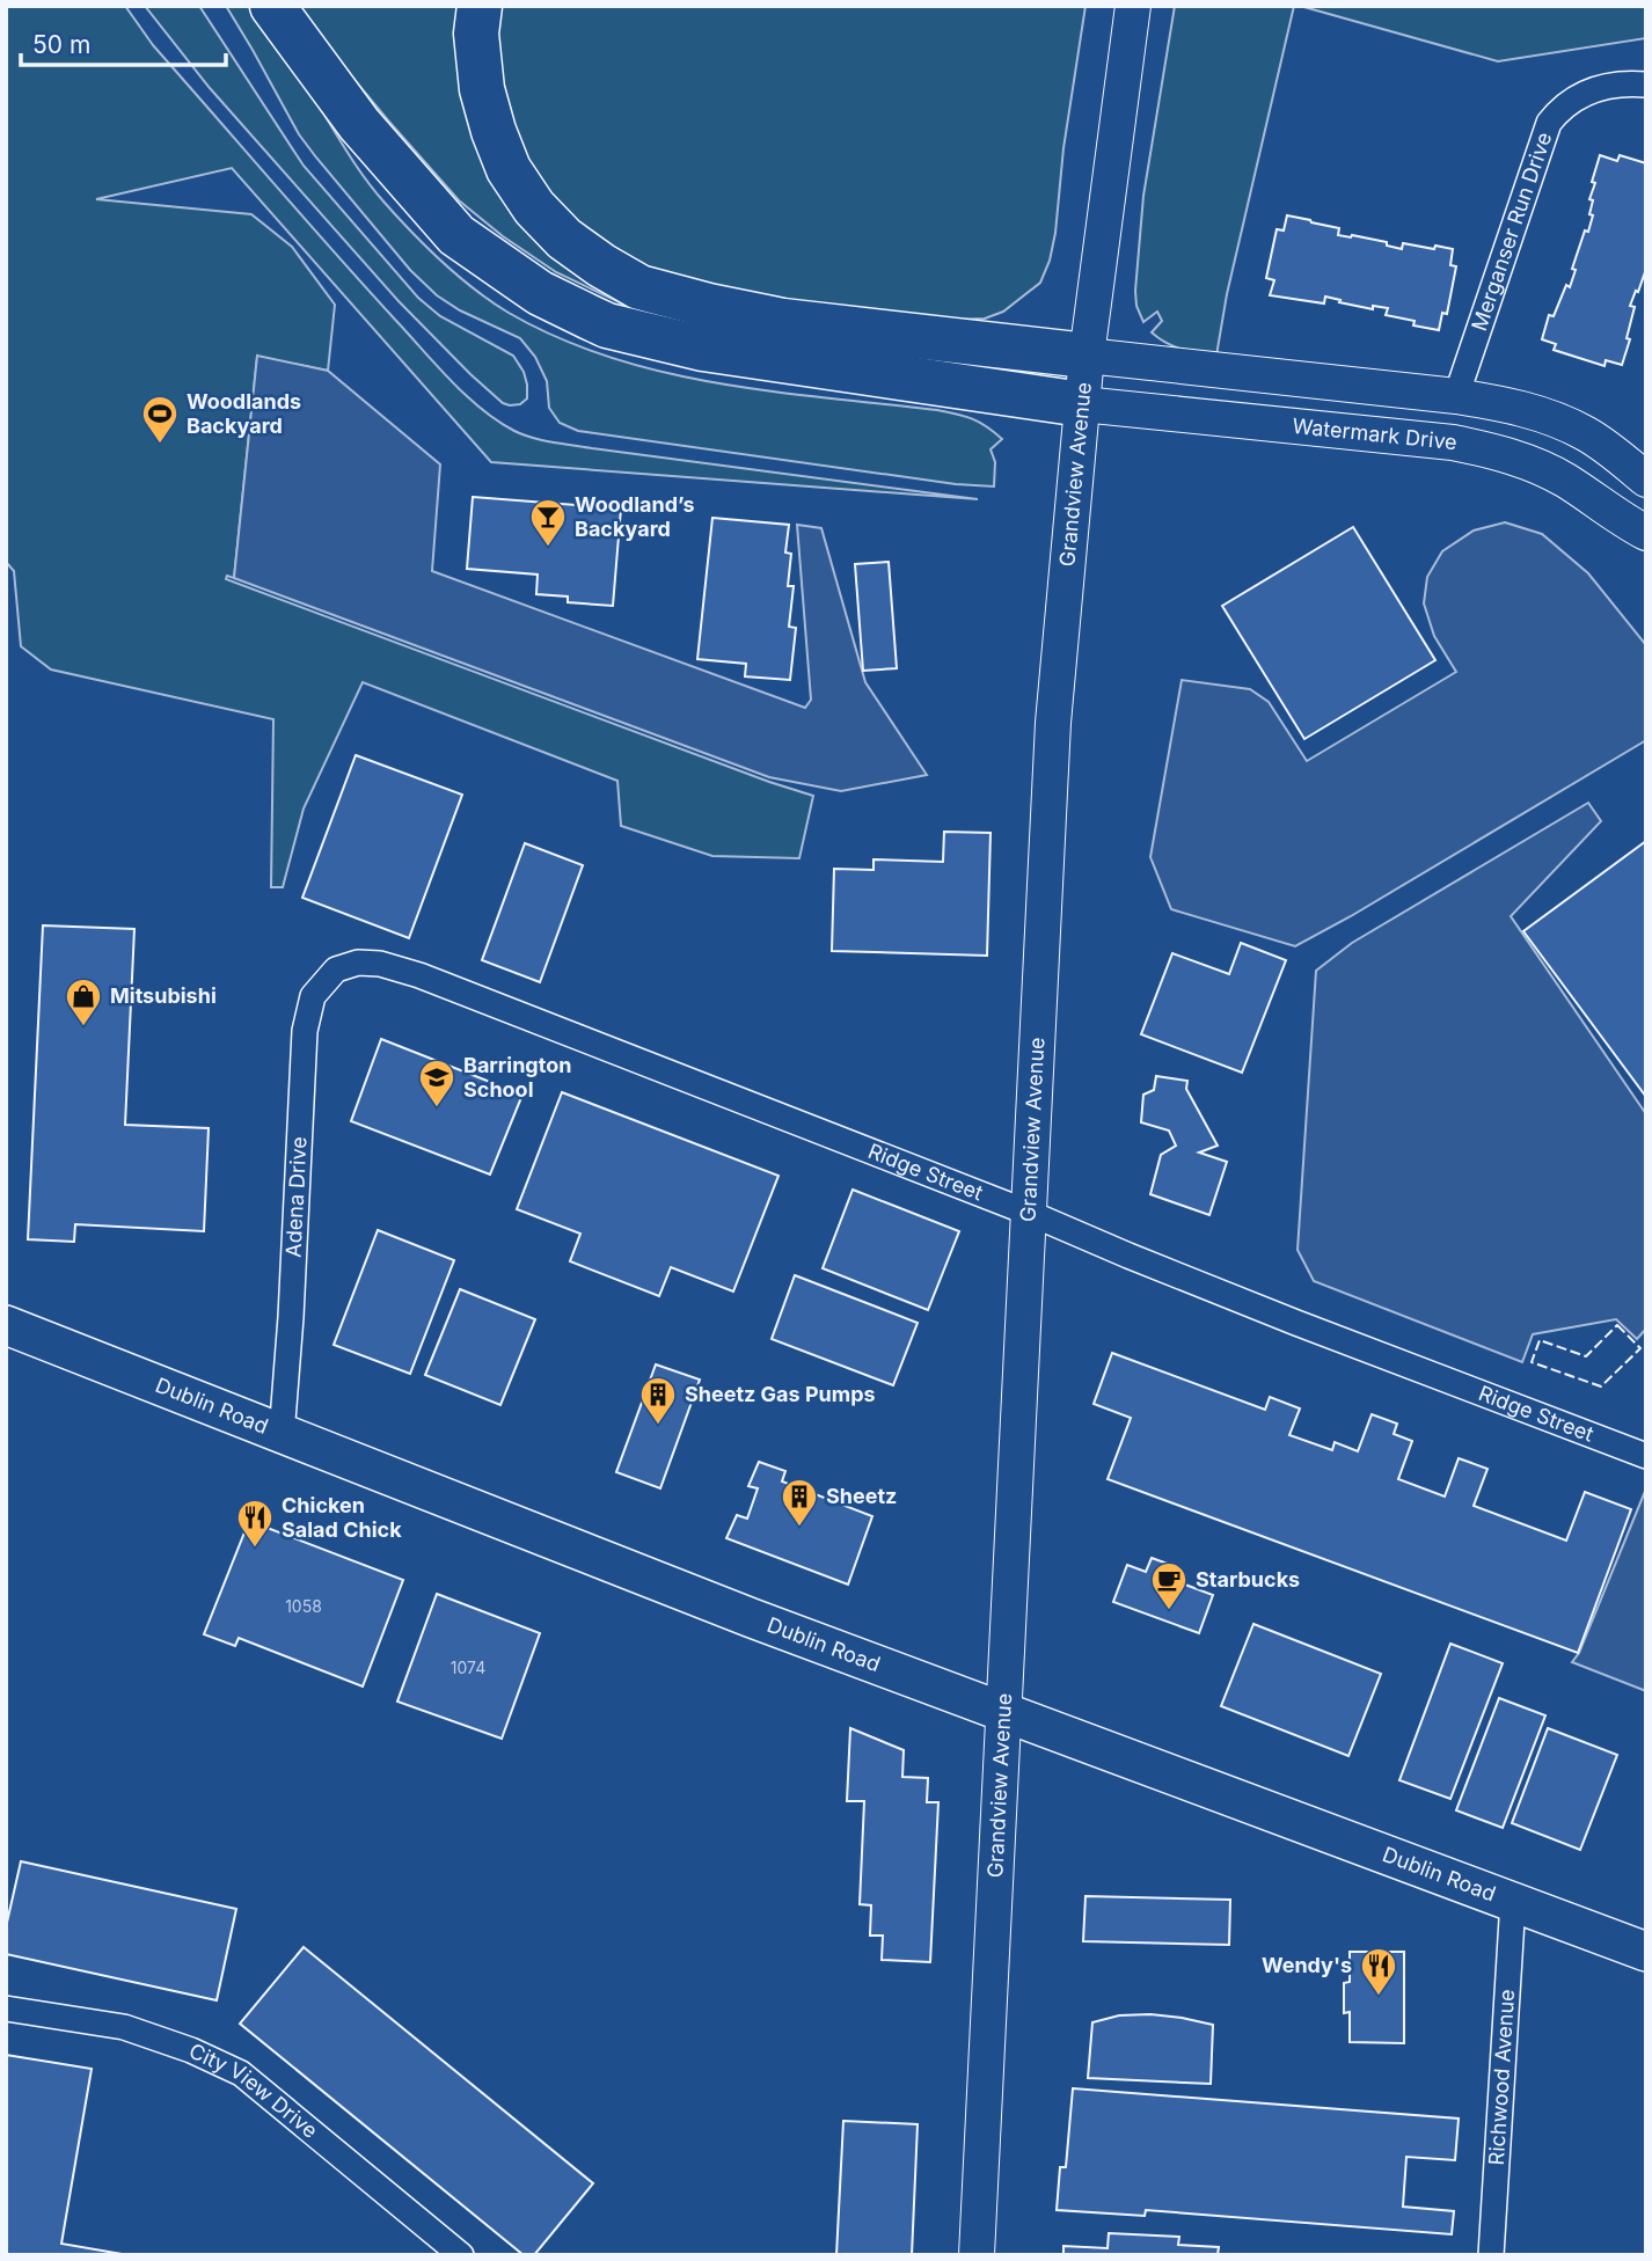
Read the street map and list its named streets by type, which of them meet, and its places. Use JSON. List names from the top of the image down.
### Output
{
  "streets": {
    "main road": ["Watermark Drive", "Grandview Avenue", "Dublin Road"],
    "street": [
      "Merganser Run Drive",
      "Ridge Street",
      "Adena Drive",
      "Richwood Avenue",
      "City View Drive"
    ]
  },
  "crossings": [
    ["Watermark Drive", "Grandview Avenue"],
    ["Grandview Avenue", "Ridge Street"],
    ["Grandview Avenue", "Dublin Road"],
    ["Ridge Street", "Adena Drive"],
    ["Adena Drive", "Dublin Road"],
    ["Dublin Road", "Richwood Avenue"]
  ],
  "places": {
    "sports": ["Woodlands Backyard"],
    "bar": ["Woodland’s Backyard"],
    "shop": ["Mitsubishi"],
    "school or university": ["Barrington School"],
    "building": ["Sheetz Gas Pumps", "Sheetz"],
    "restaurant": ["Chicken Salad Chick", "Wendy's"],
    "cafe": ["Starbucks"]
  },
  "house_numbers": ["1058", "1074"],
  "scale_bar": "50 m"
}
